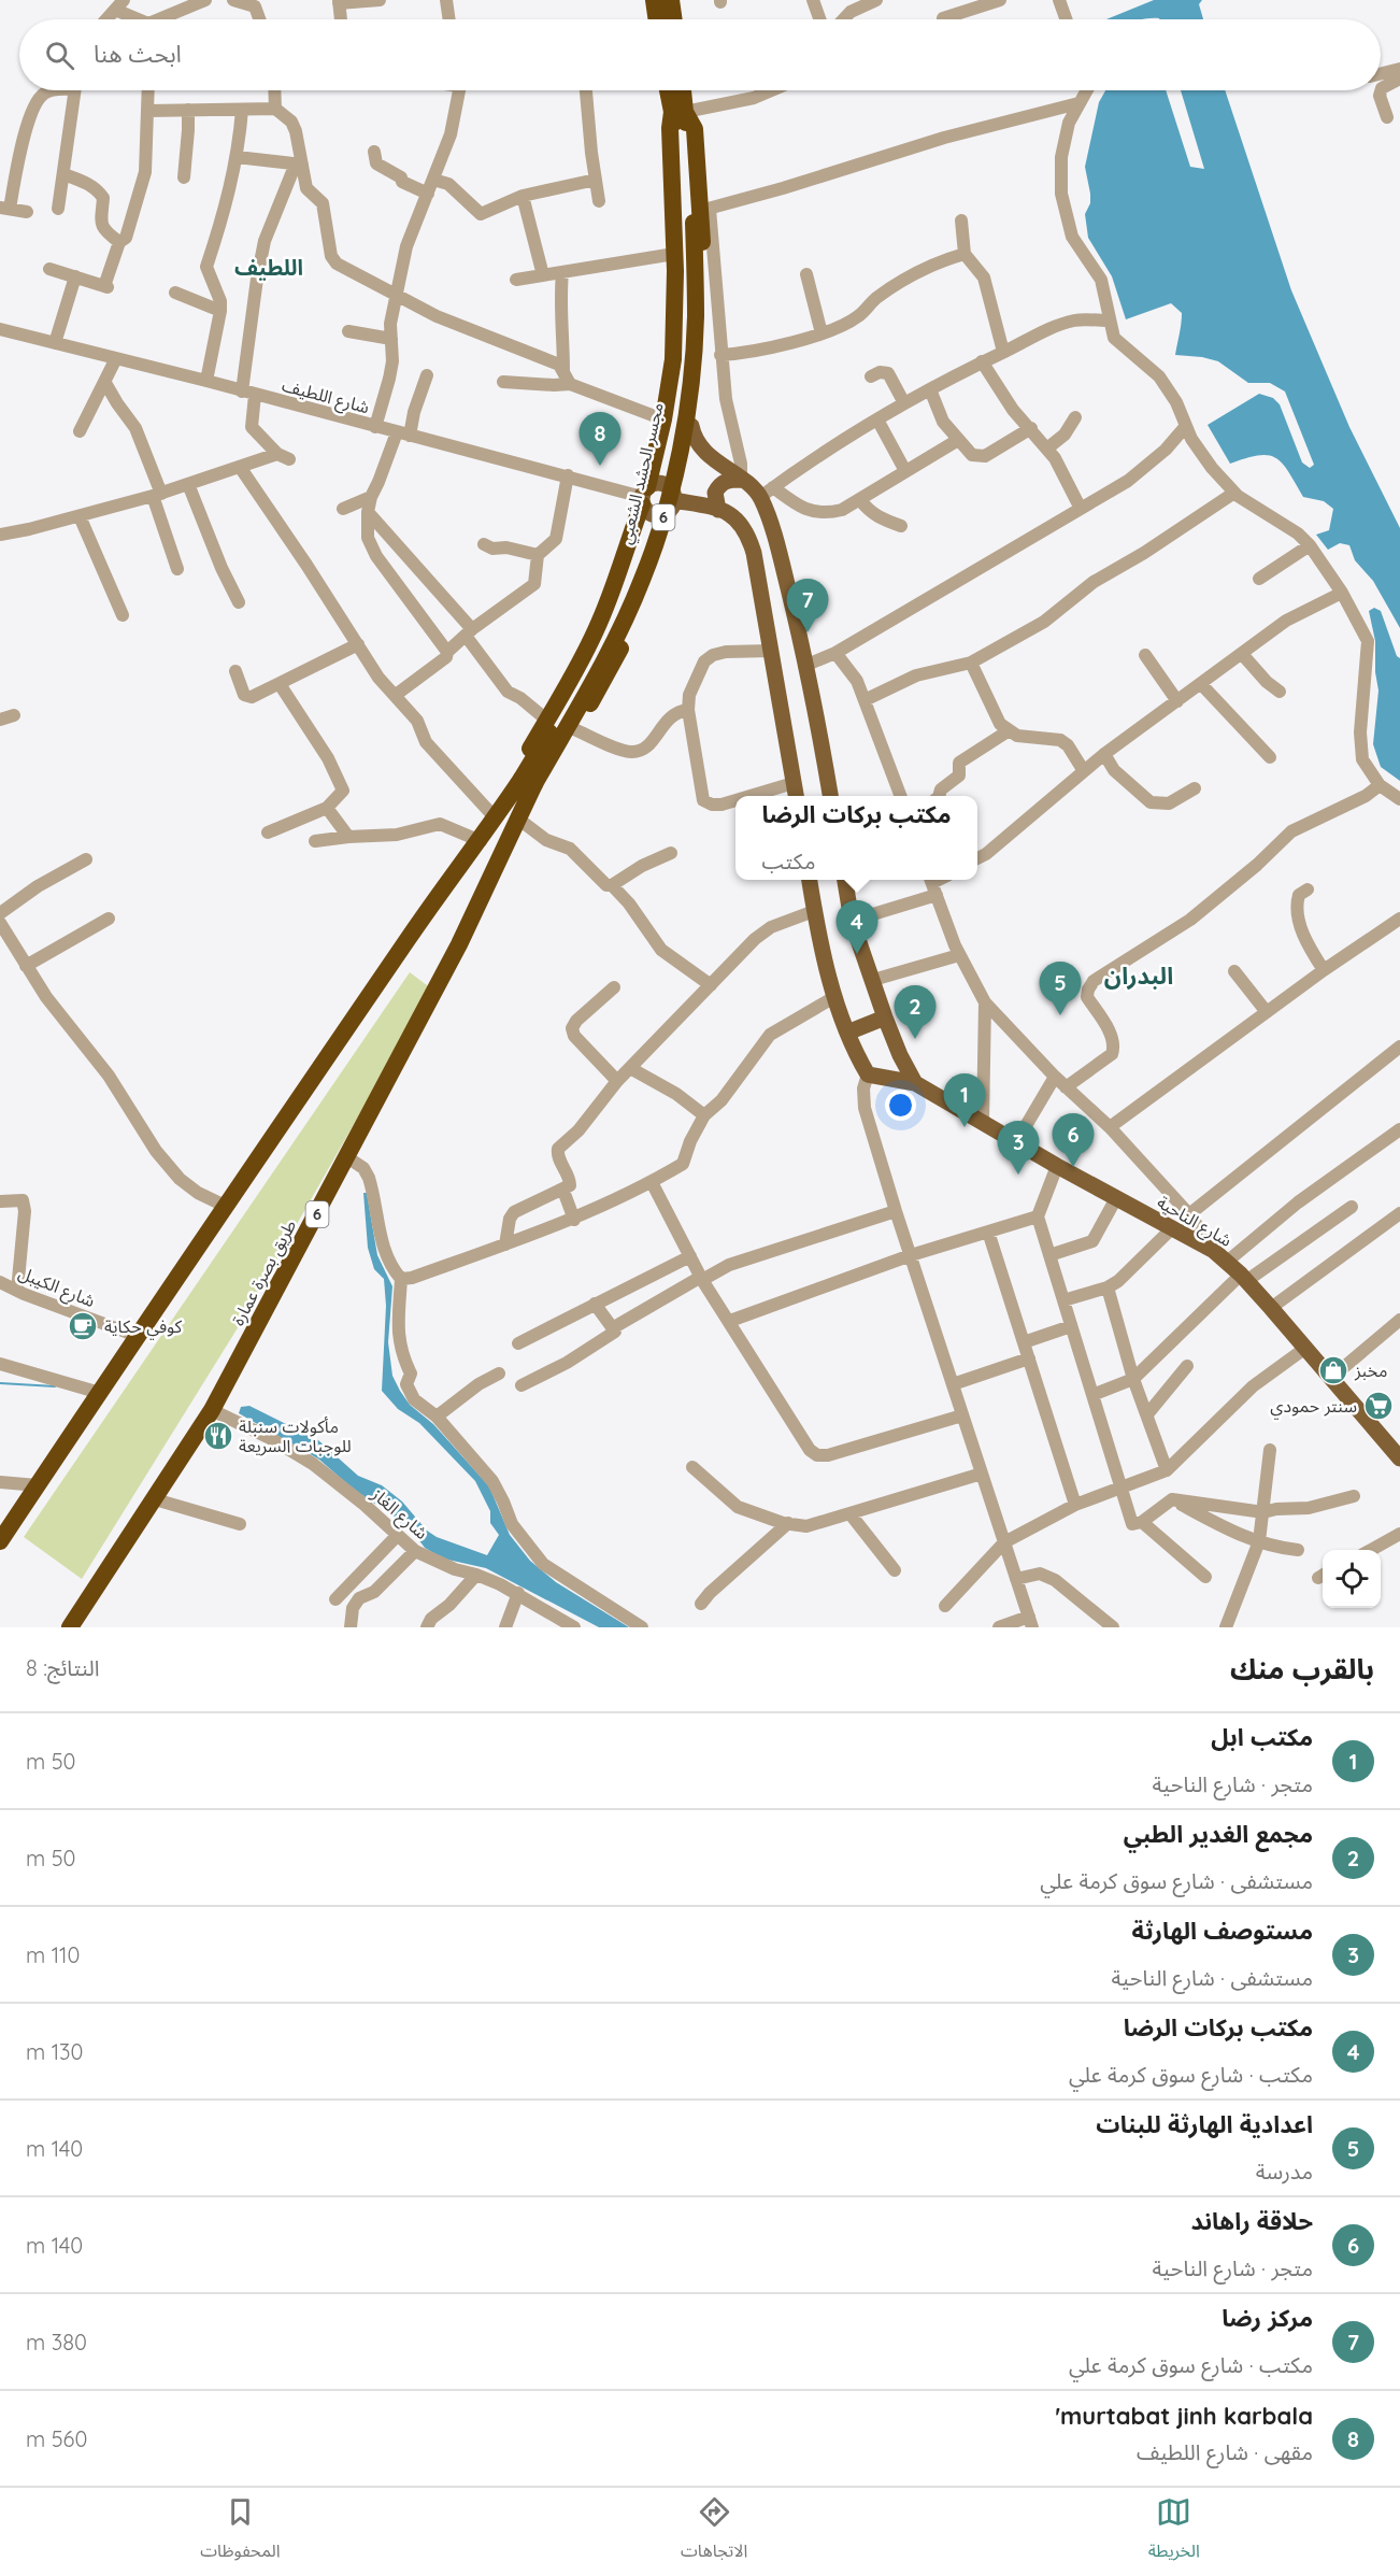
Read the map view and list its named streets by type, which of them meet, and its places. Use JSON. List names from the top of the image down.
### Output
{
  "streets": {
    "highway": ["6", "طريق بصرة عمارة"],
    "main road": ["شارع الناحية"],
    "street": ["شارع اللطيف", "شارع الكيبل", "شارع الغاز"]
  },
  "crossings": [
    ["6", "طريق بصرة عمارة"],
    ["6", "شارع الكيبل"],
    ["طريق بصرة عمارة", "شارع الغاز"]
  ],
  "districts": ["اللطيف", "البدران"],
  "places": {
    "cafe": ["كوفي حكاية"],
    "shop": ["مخبز"],
    "supermarket": ["سنتر حمودي"],
    "restaurant": ["مأكولات سنبلة للوجبات السريعة"]
  },
  "page": {
    "search": "ابحث هنا",
    "pins": [
      "8",
      "7",
      "4",
      "5",
      "2",
      "1",
      "6",
      "3"
    ],
    "popup": ["مكتب بركات الرضا", "مكتب"],
    "heading": ["بالقرب منك", "النتائج: 8"],
    "list": [
      {
        "mark": "1",
        "name": "مكتب ابل",
        "note": "متجر · شارع الناحية",
        "value": "50 m"
      },
      {
        "mark": "2",
        "name": "مجمع الغدير الطبي",
        "note": "مستشفى · شارع سوق كرمة علي",
        "value": "50 m"
      },
      {
        "mark": "3",
        "name": "مستوصف الهارثة",
        "note": "مستشفى · شارع الناحية",
        "value": "110 m"
      },
      {
        "mark": "4",
        "name": "مكتب بركات الرضا",
        "note": "مكتب · شارع سوق كرمة علي",
        "value": "130 m"
      },
      {
        "mark": "5",
        "name": "اعدادية الهارثة للبنات",
        "note": "مدرسة",
        "value": "140 m"
      },
      {
        "mark": "6",
        "name": "حلاقة راهاند",
        "note": "متجر · شارع الناحية",
        "value": "140 m"
      },
      {
        "mark": "7",
        "name": "مركز رضا",
        "note": "مكتب · شارع سوق كرمة علي",
        "value": "380 m"
      },
      {
        "mark": "8",
        "name": "murtabat jinh karbala'",
        "note": "مقهى · شارع اللطيف",
        "value": "560 m"
      }
    ],
    "nav": ["الخريطة", "الاتجاهات", "المحفوظات"]
  }
}
